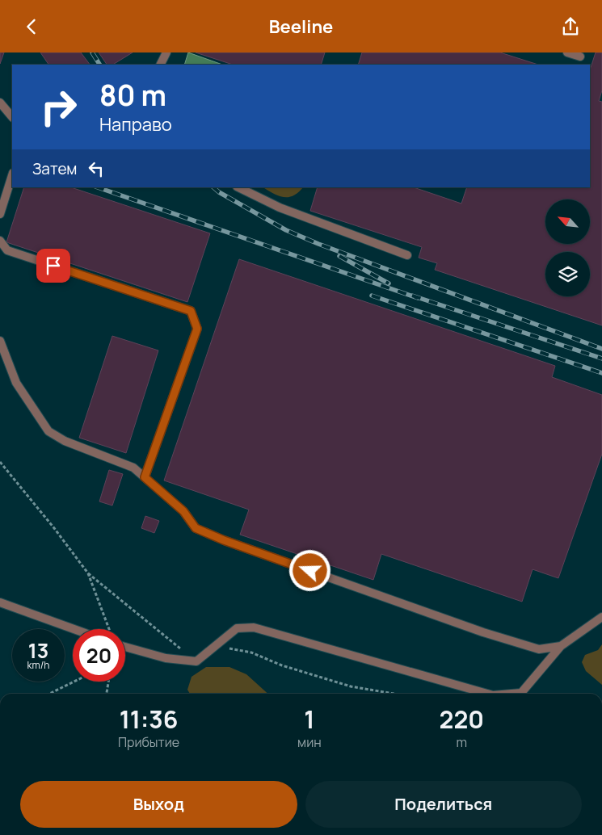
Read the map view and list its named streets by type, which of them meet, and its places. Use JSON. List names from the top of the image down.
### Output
{
  "north": "top left",
  "page": {
    "header": "Beeline",
    "turn": ["80 m", "Направо"],
    "then": "Затем",
    "speed": "13 km/h",
    "limit": "20",
    "eta": [
      "11:36",
      "Прибытие",
      "1",
      "мин",
      "220",
      "m"
    ],
    "buttons": ["Выход", "Поделиться"]
  }
}
